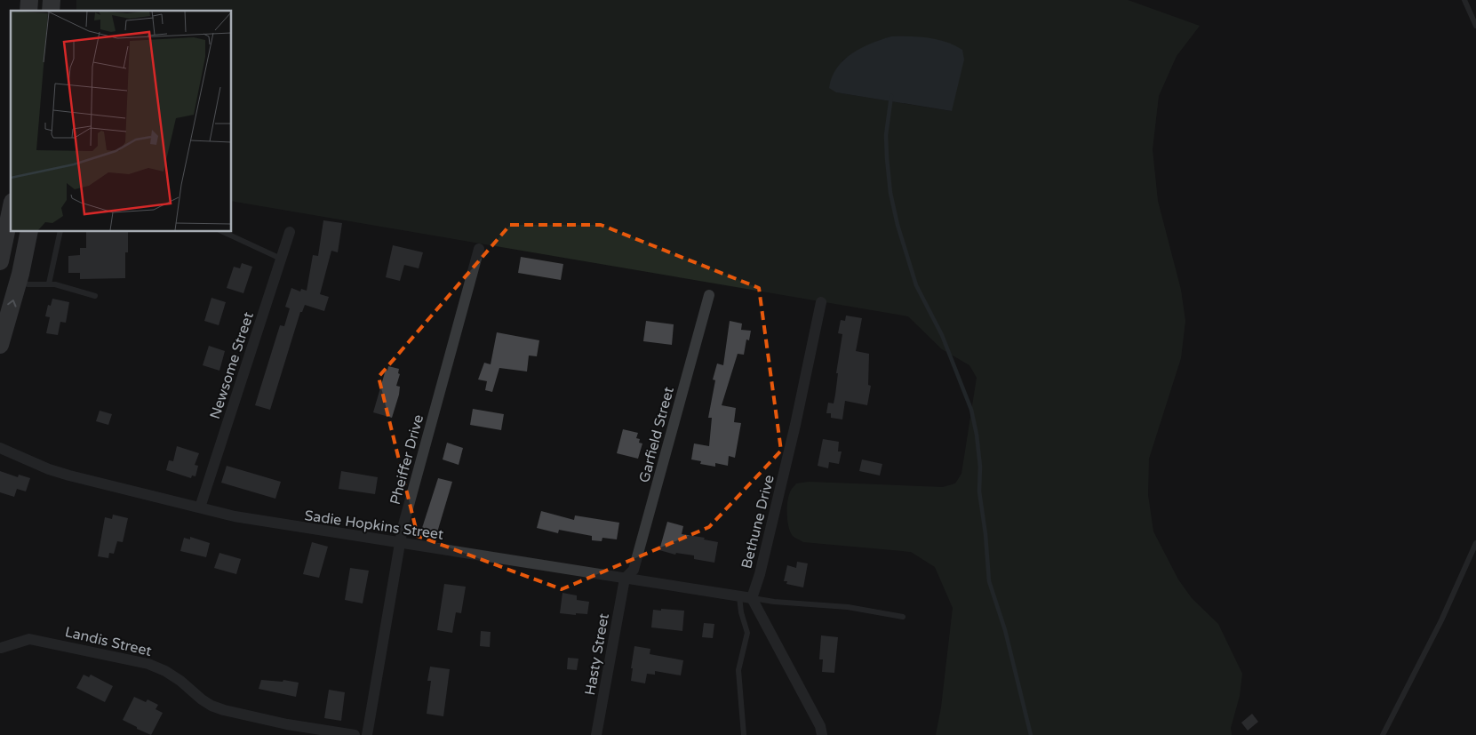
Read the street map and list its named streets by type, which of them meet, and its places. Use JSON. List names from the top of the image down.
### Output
{
  "streets": {
    "street": [
      "Newsome Street",
      "Garfield Street",
      "Pheiffer Drive",
      "Bethune Drive",
      "Sadie Hopkins Street",
      "Landis Street",
      "Hasty Street"
    ]
  },
  "crossings": [
    ["Newsome Street", "Sadie Hopkins Street"],
    ["Garfield Street", "Sadie Hopkins Street"],
    ["Garfield Street", "Hasty Street"],
    ["Pheiffer Drive", "Sadie Hopkins Street"],
    ["Bethune Drive", "Sadie Hopkins Street"],
    ["Sadie Hopkins Street", "Hasty Street"]
  ]
}
